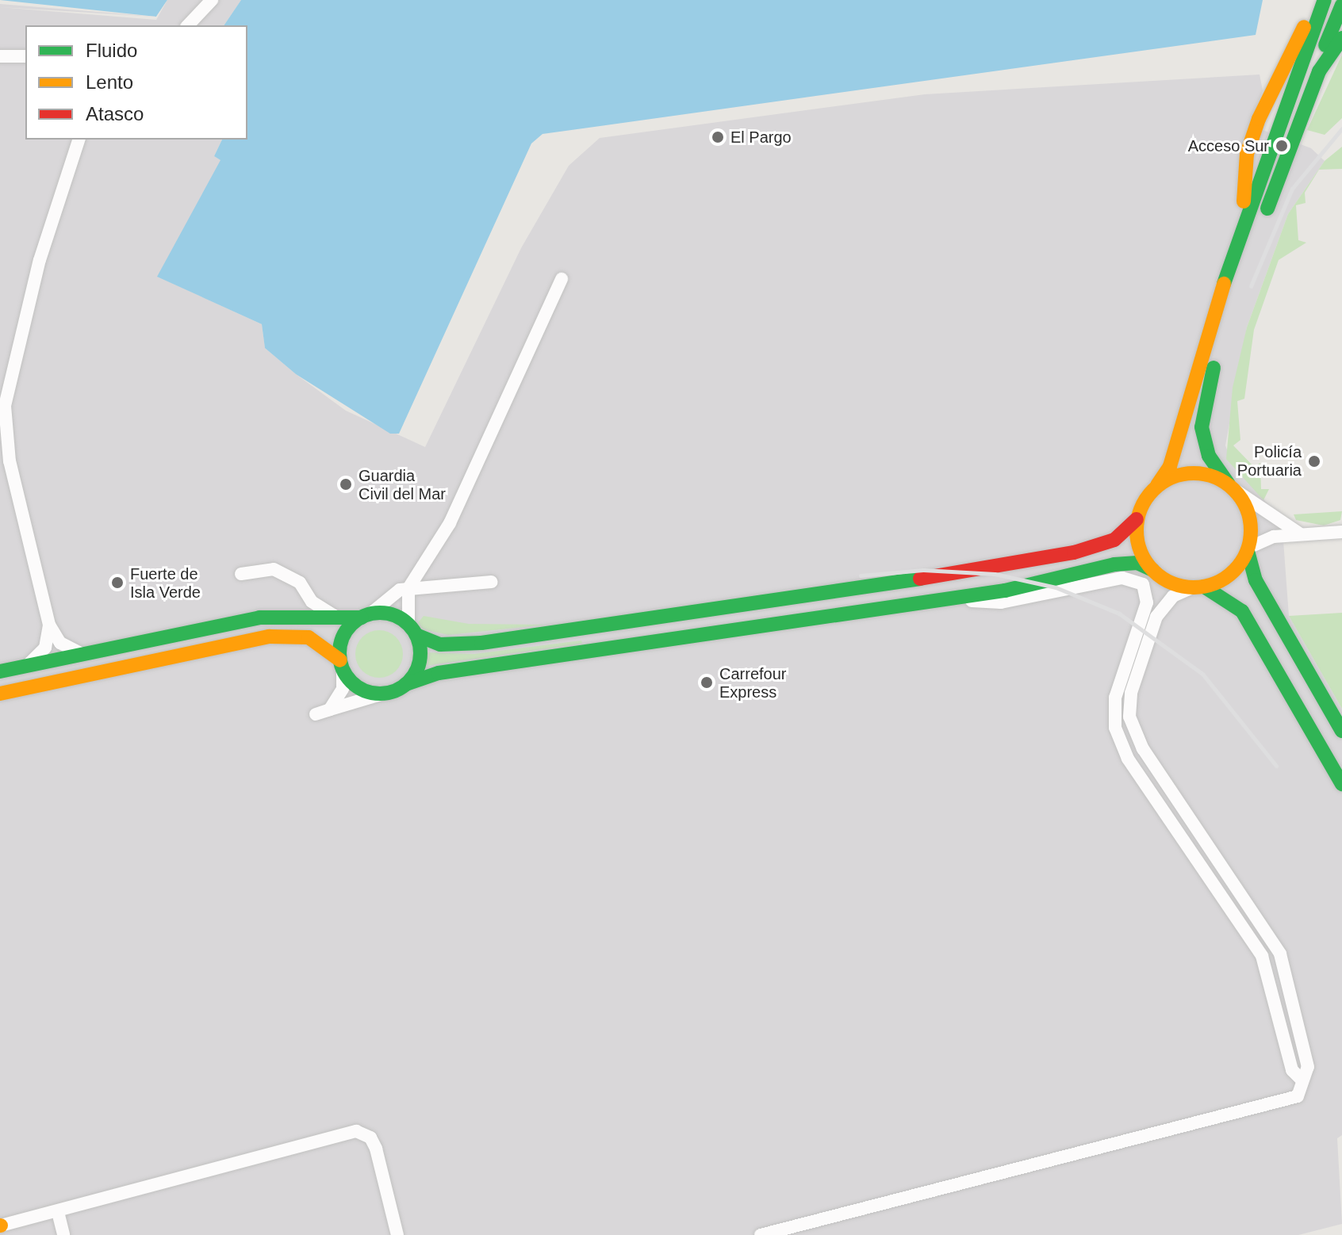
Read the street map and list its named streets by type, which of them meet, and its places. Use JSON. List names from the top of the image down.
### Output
{
  "places": [
    "El Pargo",
    "Acceso Sur",
    "Policía Portuaria",
    "Guardia Civil del Mar",
    "Fuerte de Isla Verde",
    "Carrefour Express"
  ],
  "legend": ["Fluido", "Lento", "Atasco"]
}
